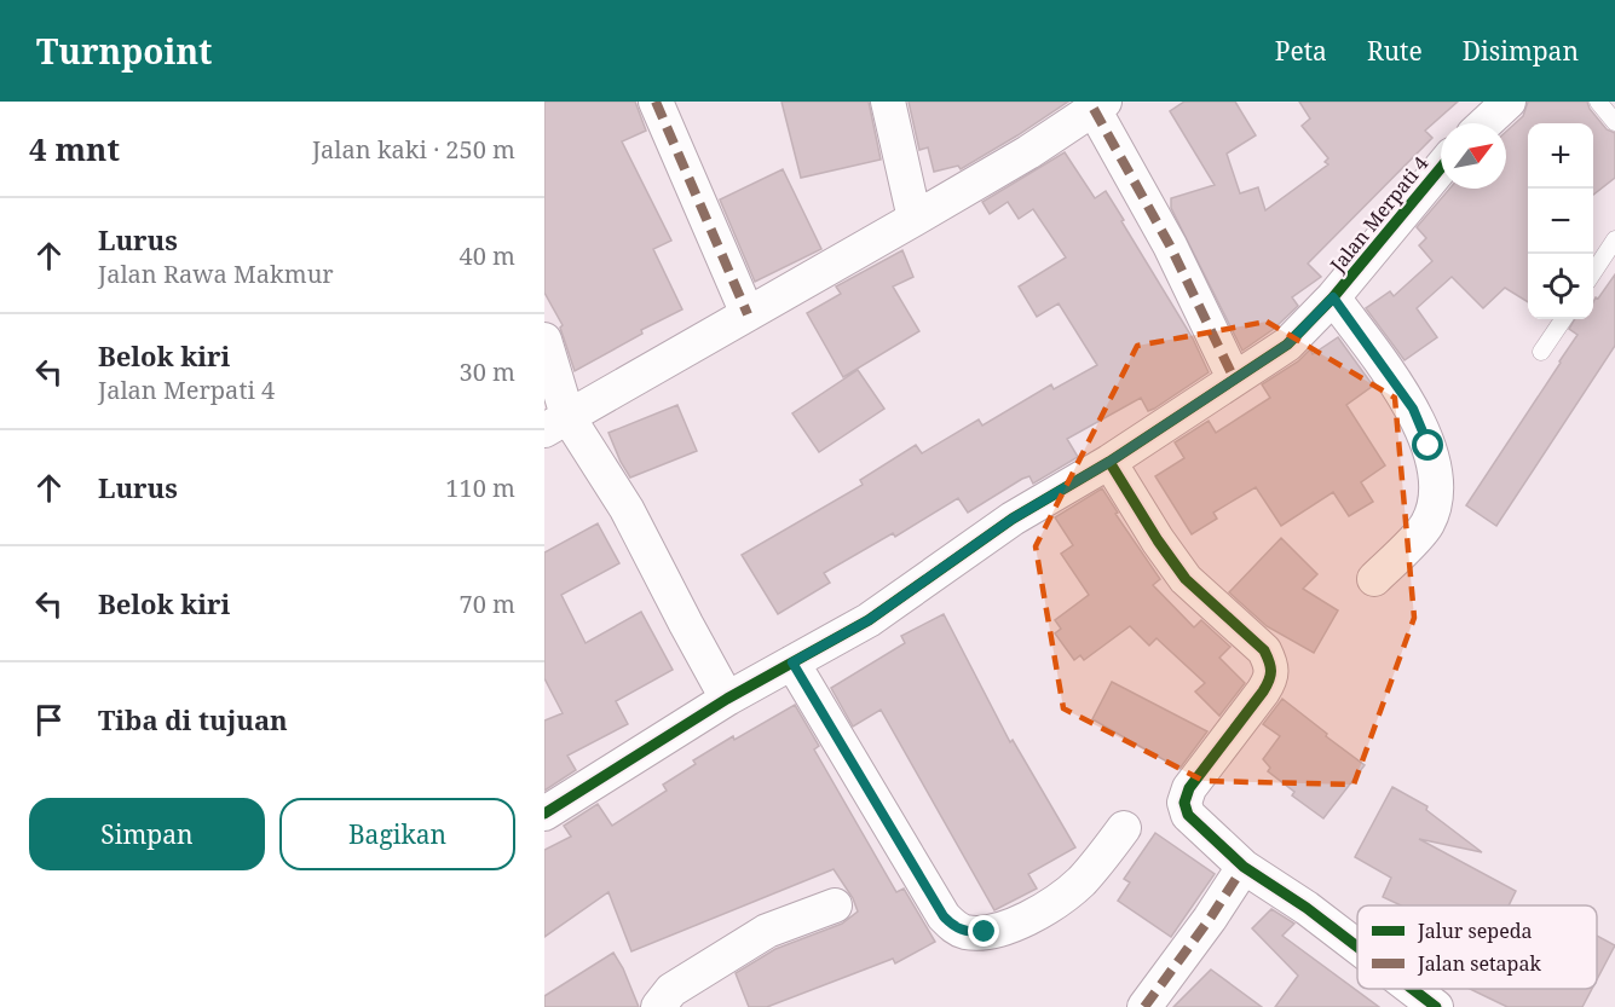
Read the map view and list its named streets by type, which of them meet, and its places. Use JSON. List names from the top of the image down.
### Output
{
  "streets": {
    "street": ["Jalan Merpati 4"]
  },
  "legend": ["Jalur sepeda", "Jalan setapak"],
  "north": "top right",
  "page": {
    "header": "Turnpoint",
    "nav": ["Peta", "Rute", "Disimpan"],
    "heading": ["4 mnt", "Jalan kaki · 250 m"],
    "map_buttons": ["+", "−"],
    "list": [
      ["Lurus", "Jalan Rawa Makmur", "40 m"],
      ["Belok kiri", "Jalan Merpati 4", "30 m"],
      ["Lurus", "110 m"],
      ["Belok kiri", "70 m"],
      "Tiba di tujuan"
    ],
    "buttons": ["Simpan", "Bagikan"]
  }
}
